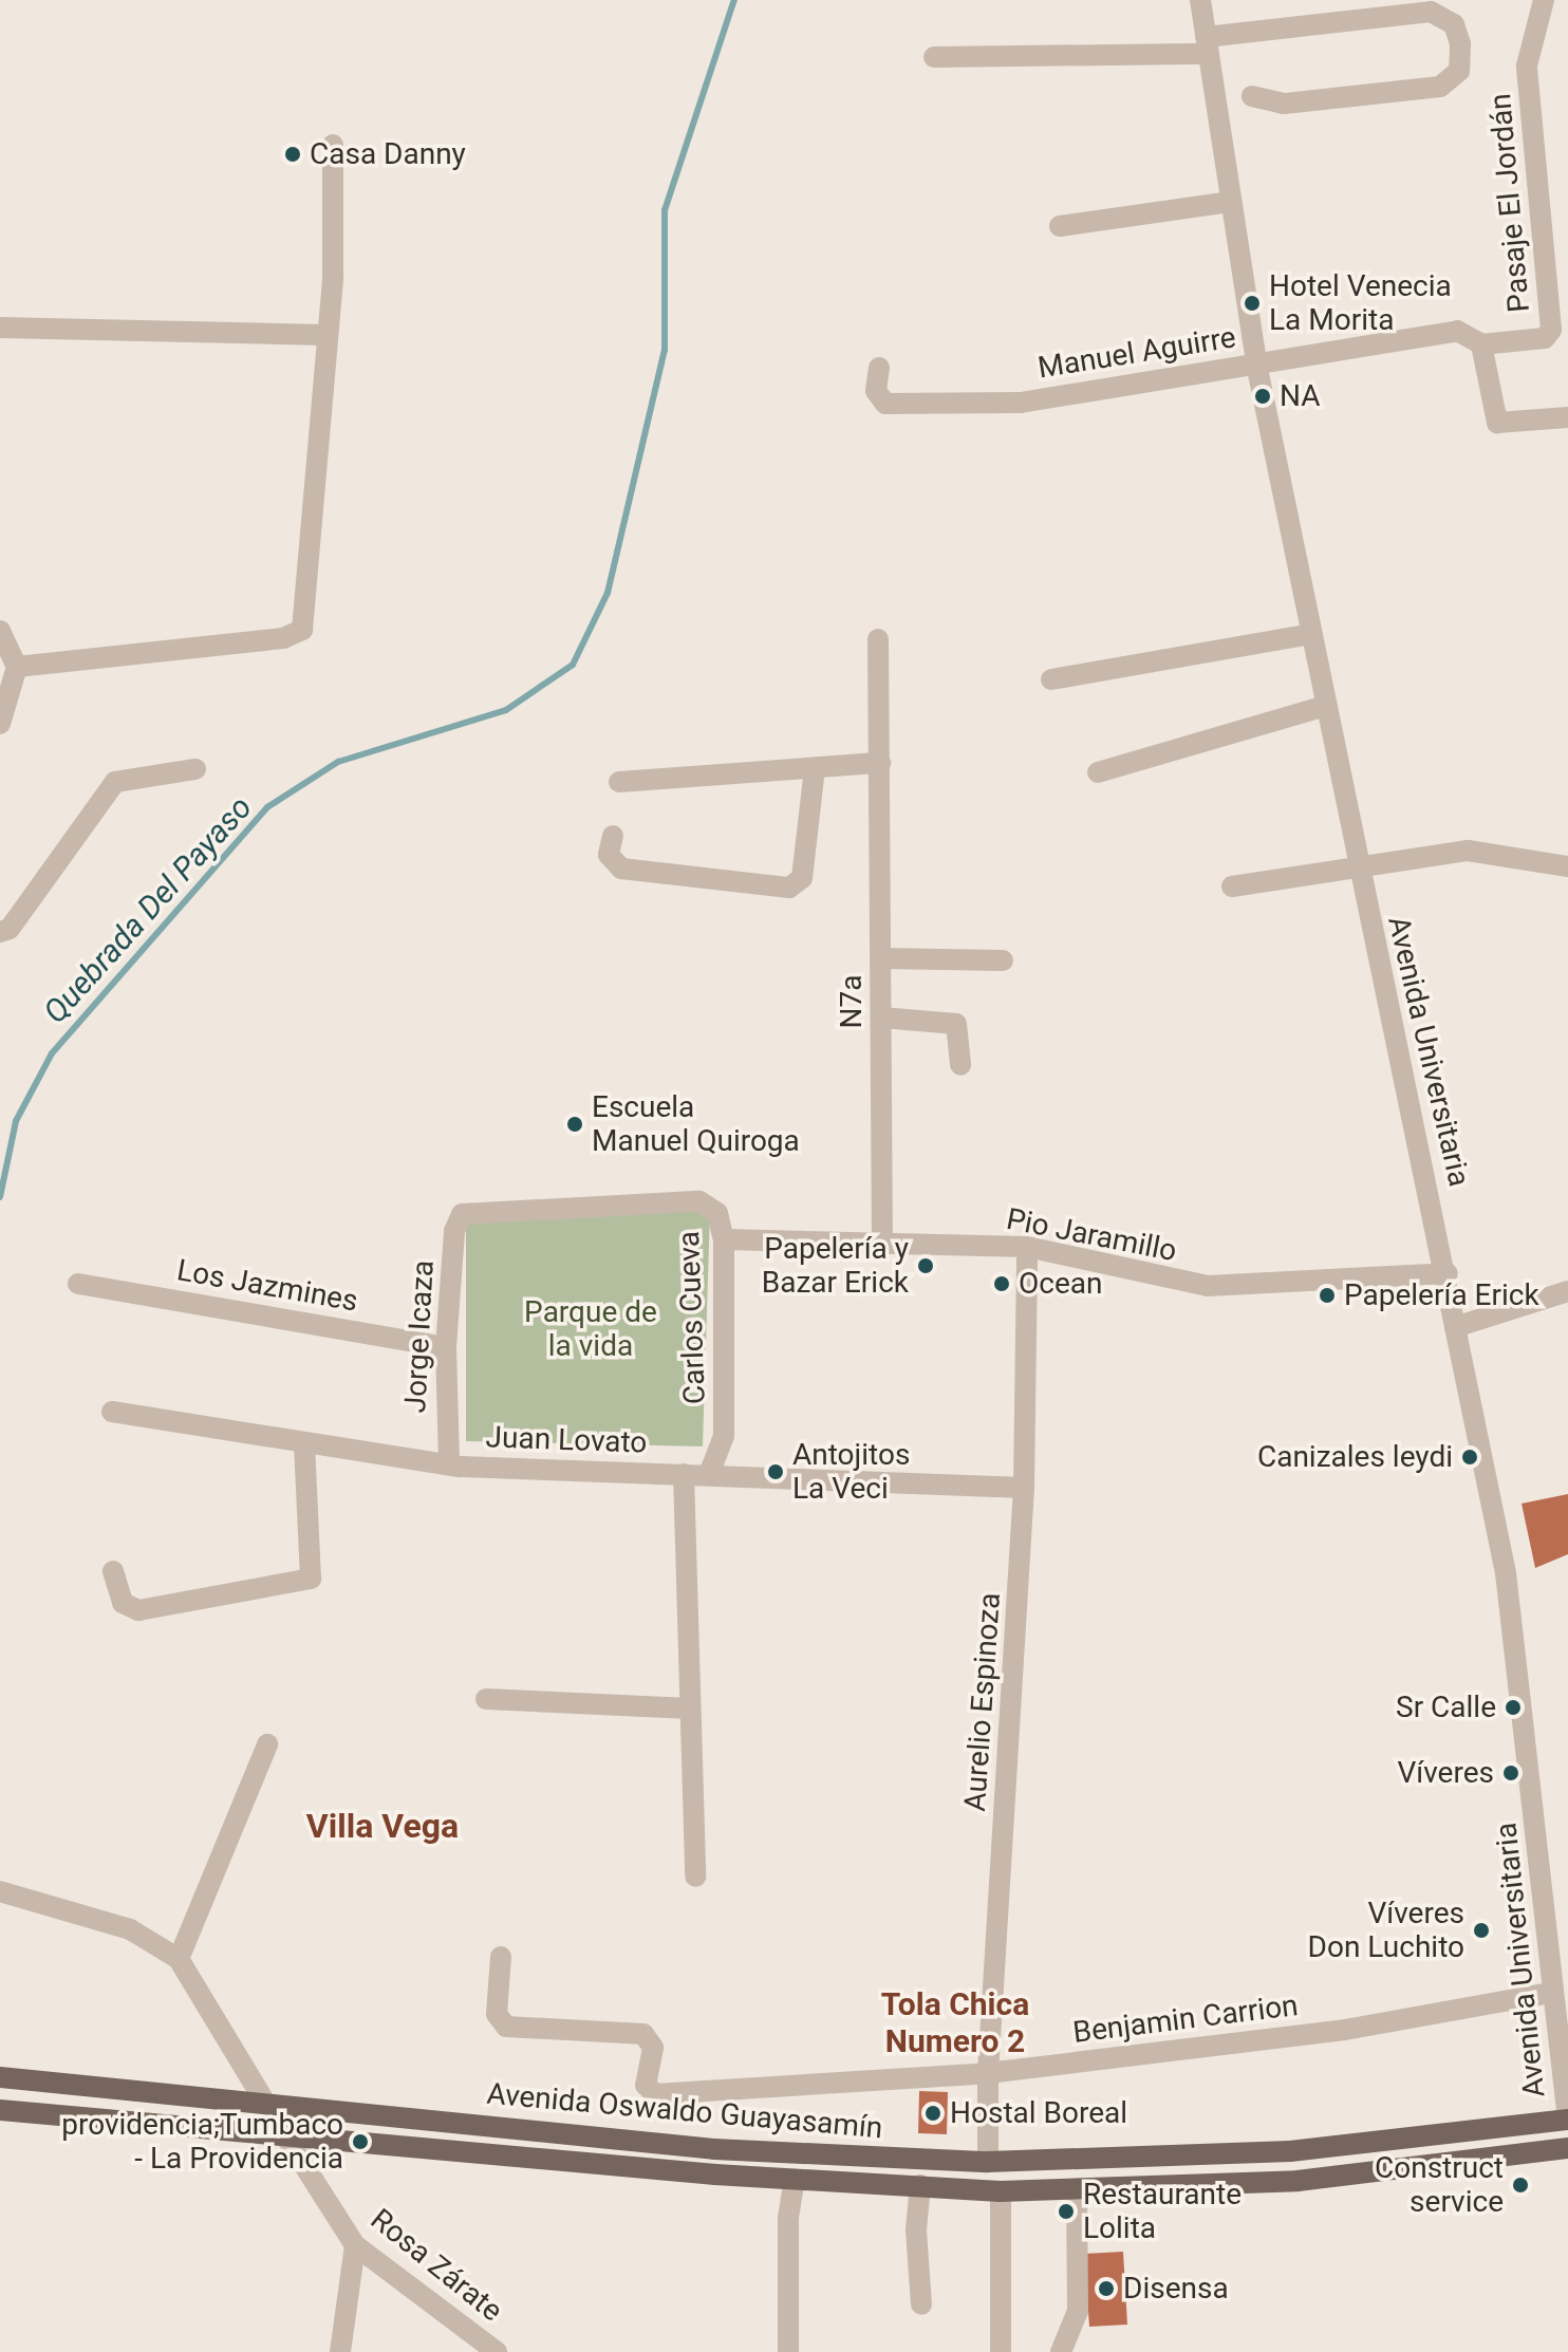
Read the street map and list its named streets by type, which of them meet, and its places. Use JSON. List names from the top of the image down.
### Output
{
  "streets": {
    "main road": ["Avenida Oswaldo Guayasamín"],
    "street": [
      "Pasaje El Jordán",
      "Manuel Aguirre",
      "N7a",
      "Avenida Universitaria",
      "Pio Jaramillo",
      "Los Jazmines",
      "Carlos Cueva",
      "Jorge Icaza",
      "Juan Lovato",
      "Aurelio Espinoza",
      "Benjamin Carrion",
      "Rosa Zárate"
    ]
  },
  "crossings": [
    ["Pasaje El Jordán", "Manuel Aguirre"],
    ["Manuel Aguirre", "Avenida Universitaria"],
    ["N7a", "Pio Jaramillo"],
    ["Avenida Universitaria", "Pio Jaramillo"],
    ["Avenida Universitaria", "Benjamin Carrion"],
    ["Avenida Universitaria", "Avenida Oswaldo Guayasamín"],
    ["Pio Jaramillo", "Carlos Cueva"],
    ["Pio Jaramillo", "Aurelio Espinoza"],
    ["Los Jazmines", "Jorge Icaza"],
    ["Carlos Cueva", "Jorge Icaza"],
    ["Carlos Cueva", "Juan Lovato"],
    ["Jorge Icaza", "Juan Lovato"],
    ["Juan Lovato", "Aurelio Espinoza"],
    ["Aurelio Espinoza", "Benjamin Carrion"],
    ["Aurelio Espinoza", "Avenida Oswaldo Guayasamín"],
    ["Avenida Oswaldo Guayasamín", "Rosa Zárate"]
  ],
  "districts": ["Villa Vega", "Tola Chica Numero 2"],
  "water": ["Quebrada Del Payaso"],
  "parks": ["Parque de la vida"],
  "places": [
    "Casa Danny",
    "Hotel Venecia La Morita",
    "NA",
    "Escuela Manuel Quiroga",
    "Papelería y Bazar Erick",
    "Ocean",
    "Papelería Erick",
    "Canizales leydi",
    "Antojitos La Veci",
    "Sr Calle",
    "Víveres",
    "Víveres Don Luchito",
    "Hostal Boreal",
    "providencia;Tumbaco - La Providencia",
    "Construct service",
    "Restaurante Lolita",
    "Disensa"
  ]
}
